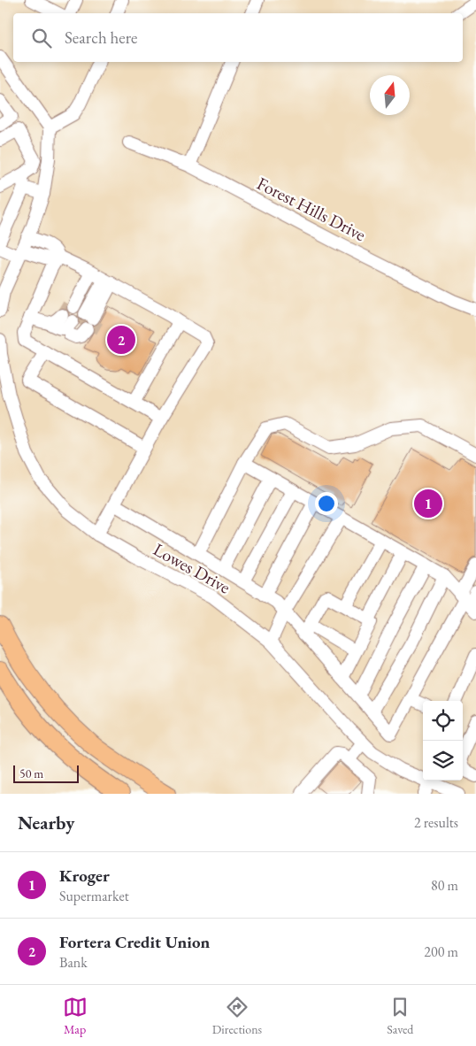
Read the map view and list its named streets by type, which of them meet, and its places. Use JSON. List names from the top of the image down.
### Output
{
  "streets": {
    "street": ["Forest Hills Drive", "Lowes Drive"]
  },
  "scale_bar": "50 m",
  "north": "top",
  "page": {
    "search": "Search here",
    "pins": ["2", "1"],
    "scale": "50 m",
    "heading": ["Nearby", "2 results"],
    "list": [
      {
        "mark": "1",
        "name": "Kroger",
        "note": "Supermarket",
        "value": "80 m"
      },
      {
        "mark": "2",
        "name": "Fortera Credit Union",
        "note": "Bank",
        "value": "200 m"
      }
    ],
    "nav": ["Map", "Directions", "Saved"]
  }
}
